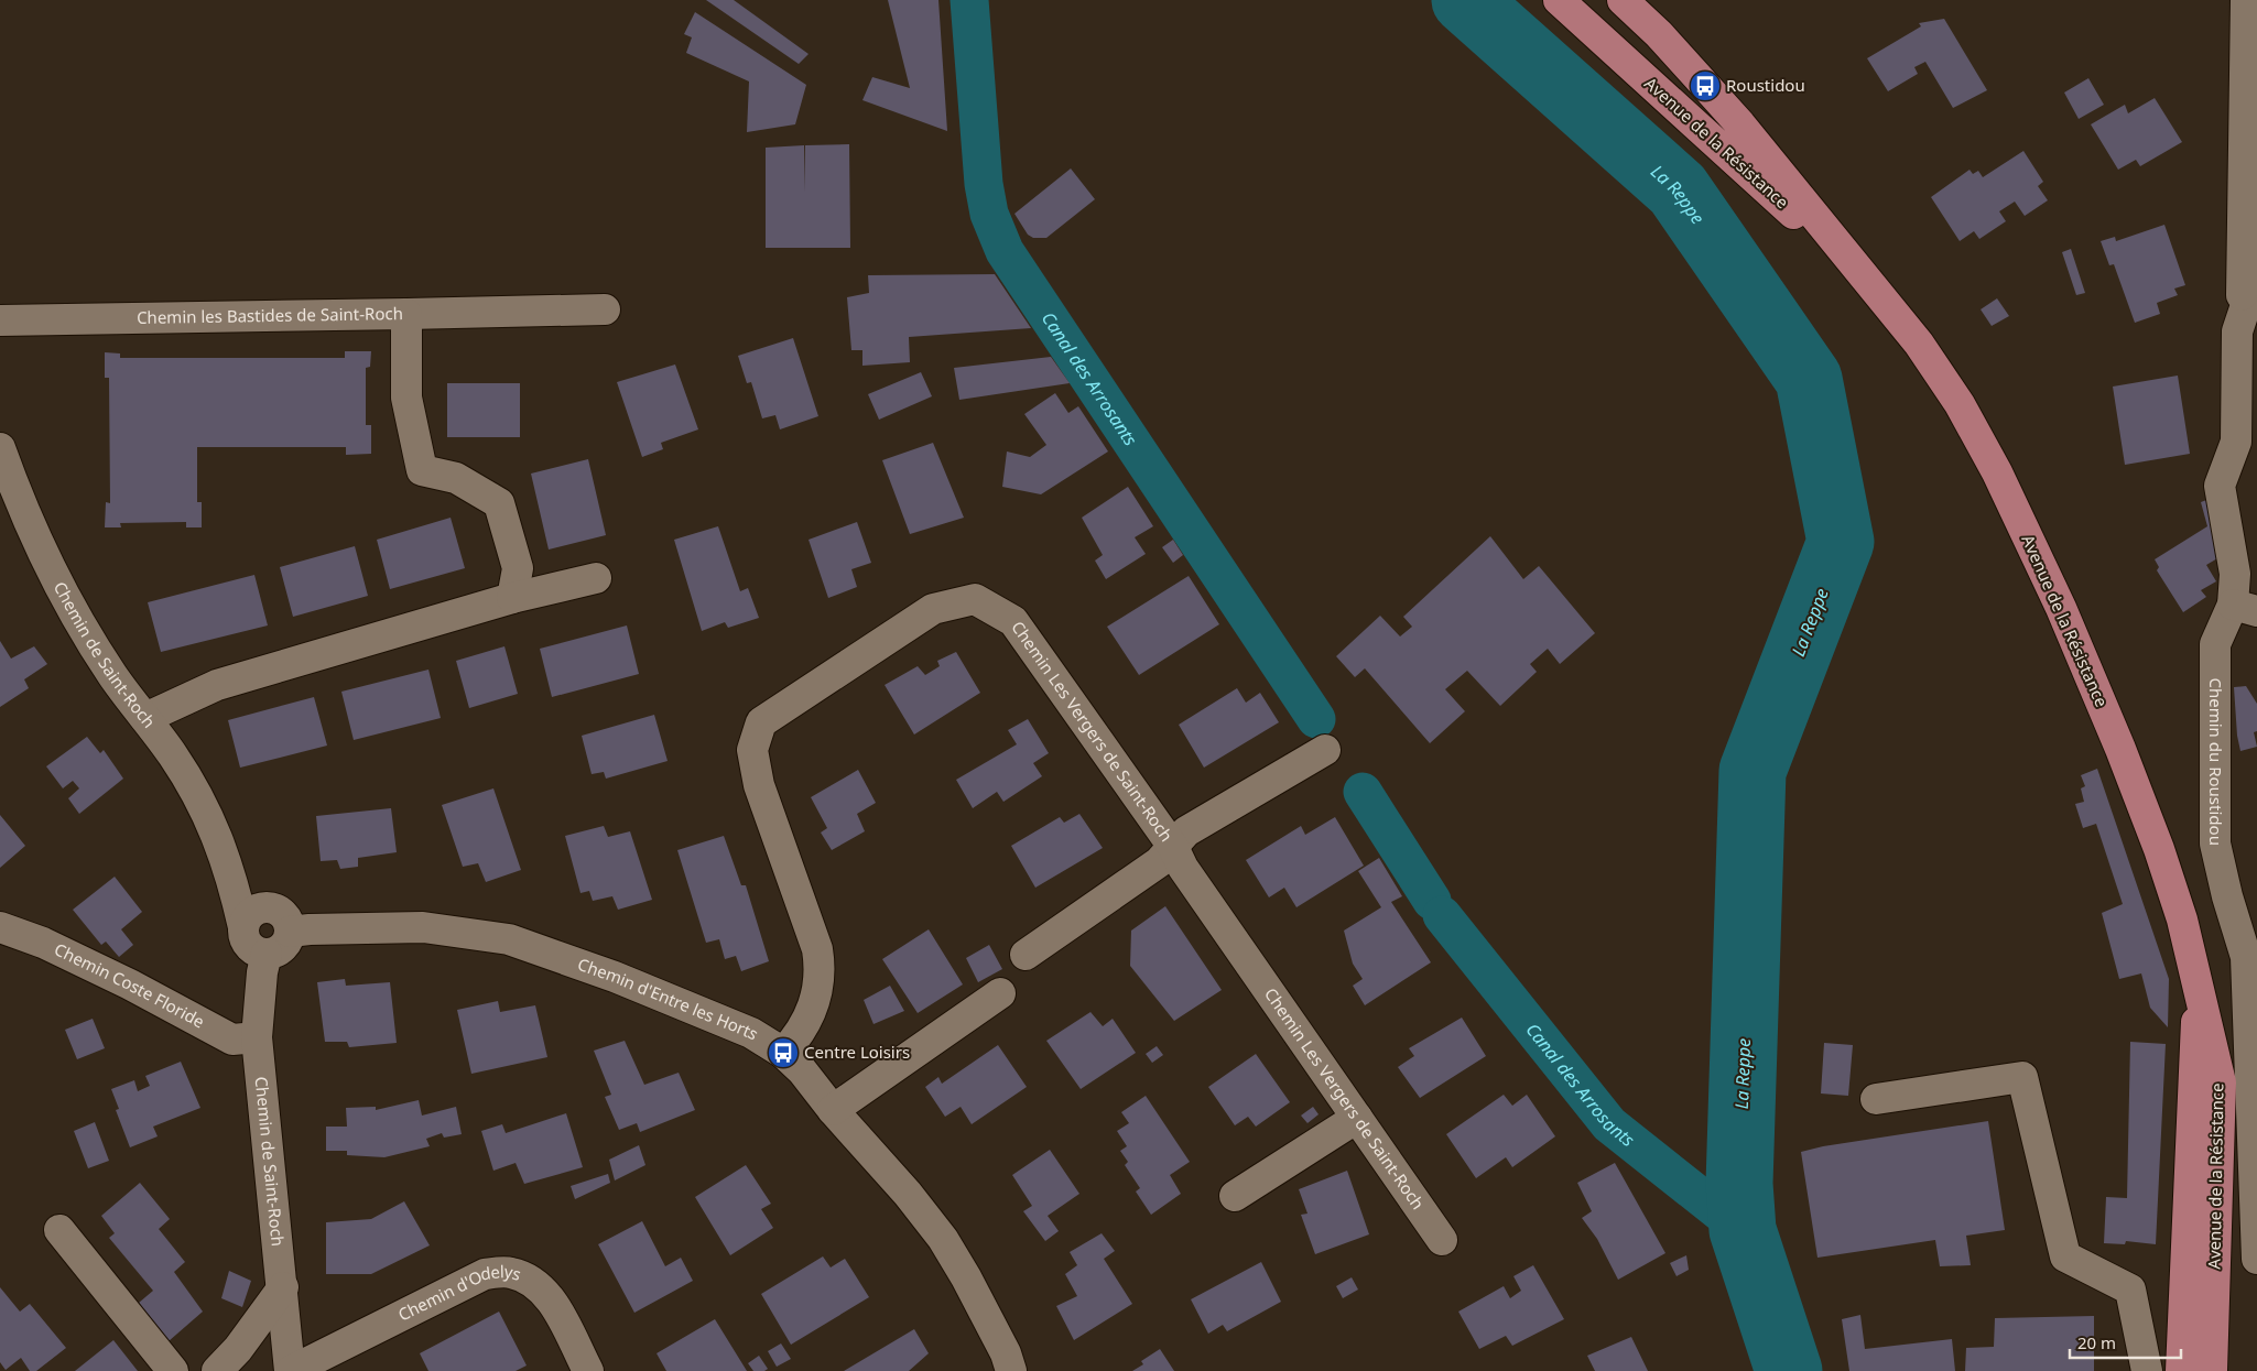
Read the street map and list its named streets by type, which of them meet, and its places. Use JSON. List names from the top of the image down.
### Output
{
  "streets": {
    "main road": ["Avenue de la Résistance"],
    "street": [
      "Chemin les Bastides de Saint-Roch",
      "Chemin de Saint-Roch",
      "Chemin Les Vergers de Saint-Roch",
      "Chemin du Roustidou",
      "Chemin Coste Floride",
      "Chemin d'Entre les Horts",
      "Chemin d'Odelys"
    ]
  },
  "crossings": [
    ["Chemin de Saint-Roch", "Chemin Coste Floride"],
    ["Chemin de Saint-Roch", "Chemin d'Entre les Horts"],
    ["Chemin de Saint-Roch", "Chemin d'Odelys"],
    ["Chemin Les Vergers de Saint-Roch", "Chemin d'Entre les Horts"]
  ],
  "water": ["La Reppe", "Canal des Arrosants"],
  "places": {
    "bus stop": ["Roustidou", "Centre Loisirs"]
  },
  "scale_bar": "20 m"
}
